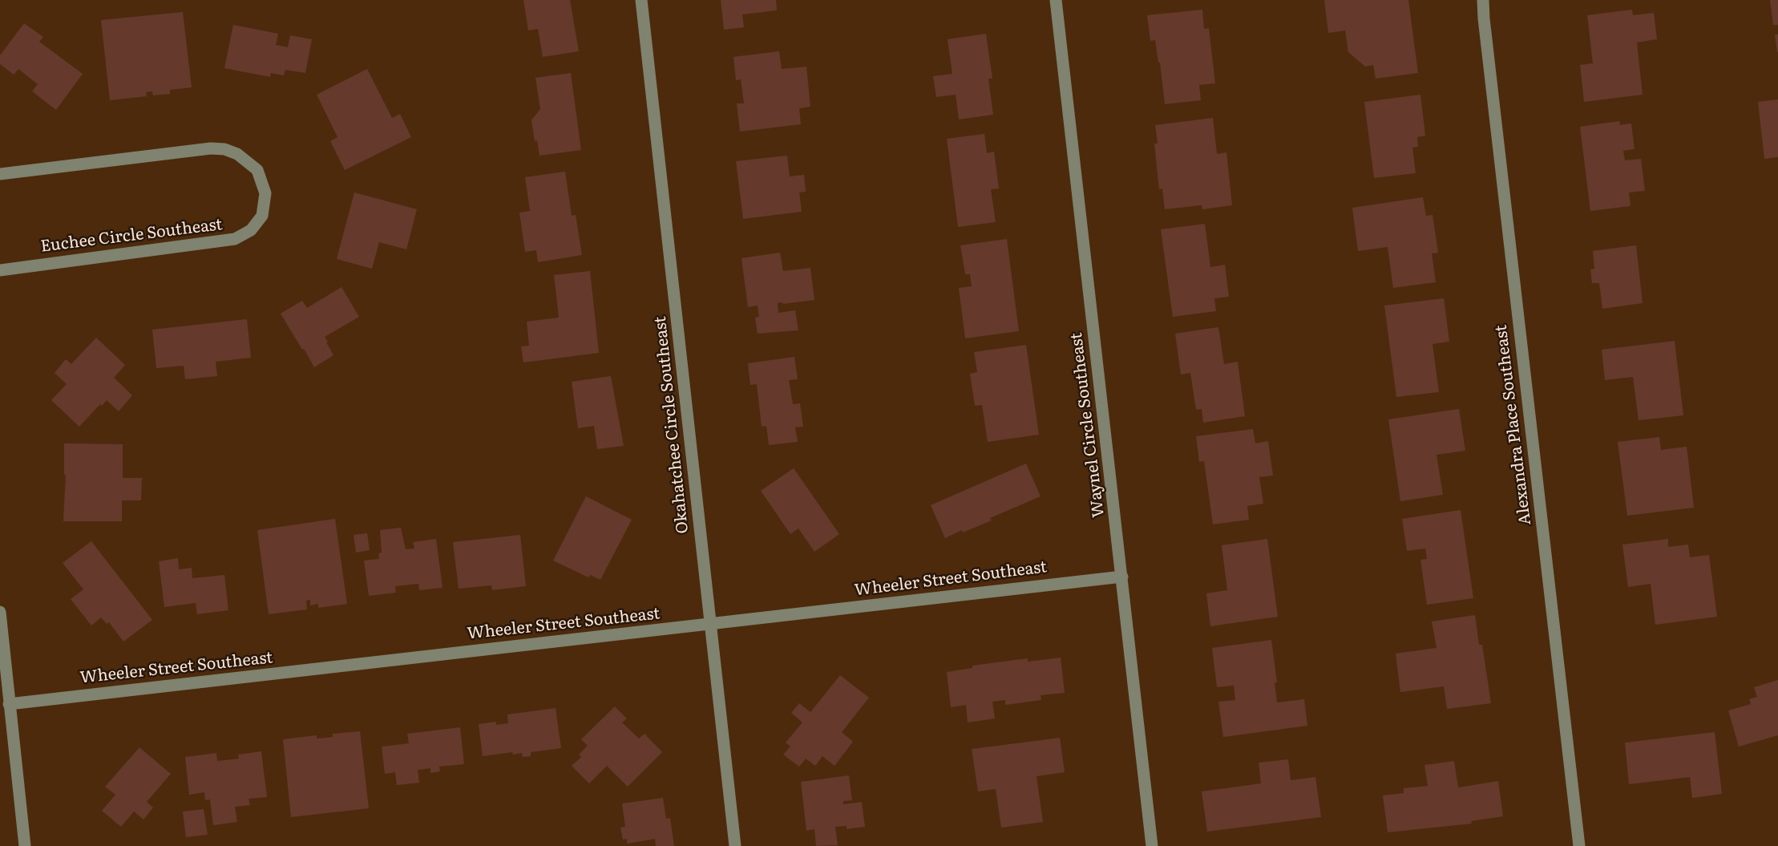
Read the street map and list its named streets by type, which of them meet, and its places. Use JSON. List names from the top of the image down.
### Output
{
  "streets": {
    "street": [
      "Euchee Circle Southeast",
      "Okahatchee Circle Southeast",
      "Waynel Circle Southeast",
      "Alexandra Place Southeast",
      "Wheeler Street Southeast"
    ]
  },
  "crossings": [
    ["Okahatchee Circle Southeast", "Wheeler Street Southeast"],
    ["Waynel Circle Southeast", "Wheeler Street Southeast"]
  ]
}
